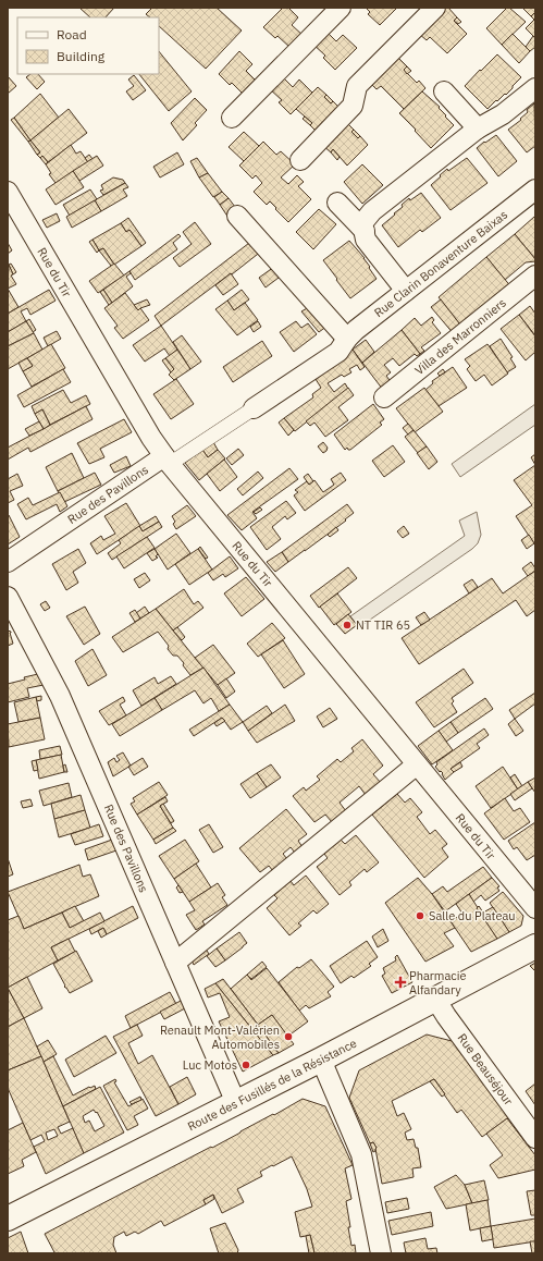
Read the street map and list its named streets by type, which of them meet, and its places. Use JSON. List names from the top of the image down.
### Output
{
  "streets": {
    "main road": ["Route des Fusillés de la Résistance"],
    "street": [
      "Rue Clarin Bonaventure Baixas",
      "Rue du Tir",
      "Villa des Marronniers",
      "Rue des Pavillons",
      "Rue Beauséjour"
    ]
  },
  "crossings": [
    ["Rue Clarin Bonaventure Baixas", "Rue du Tir"],
    ["Rue Clarin Bonaventure Baixas", "Rue des Pavillons"],
    ["Rue du Tir", "Rue des Pavillons"],
    ["Rue des Pavillons", "Route des Fusillés de la Résistance"],
    ["Rue Beauséjour", "Route des Fusillés de la Résistance"]
  ],
  "places": {
    "other": [
      "NT TIR 65",
      "Salle du Plateau",
      "Renault Mont-Valérien Automobiles",
      "Luc Motos"
    ],
    "health": ["Pharmacie Alfandary"]
  },
  "legend": ["Road", "Building"]
}
